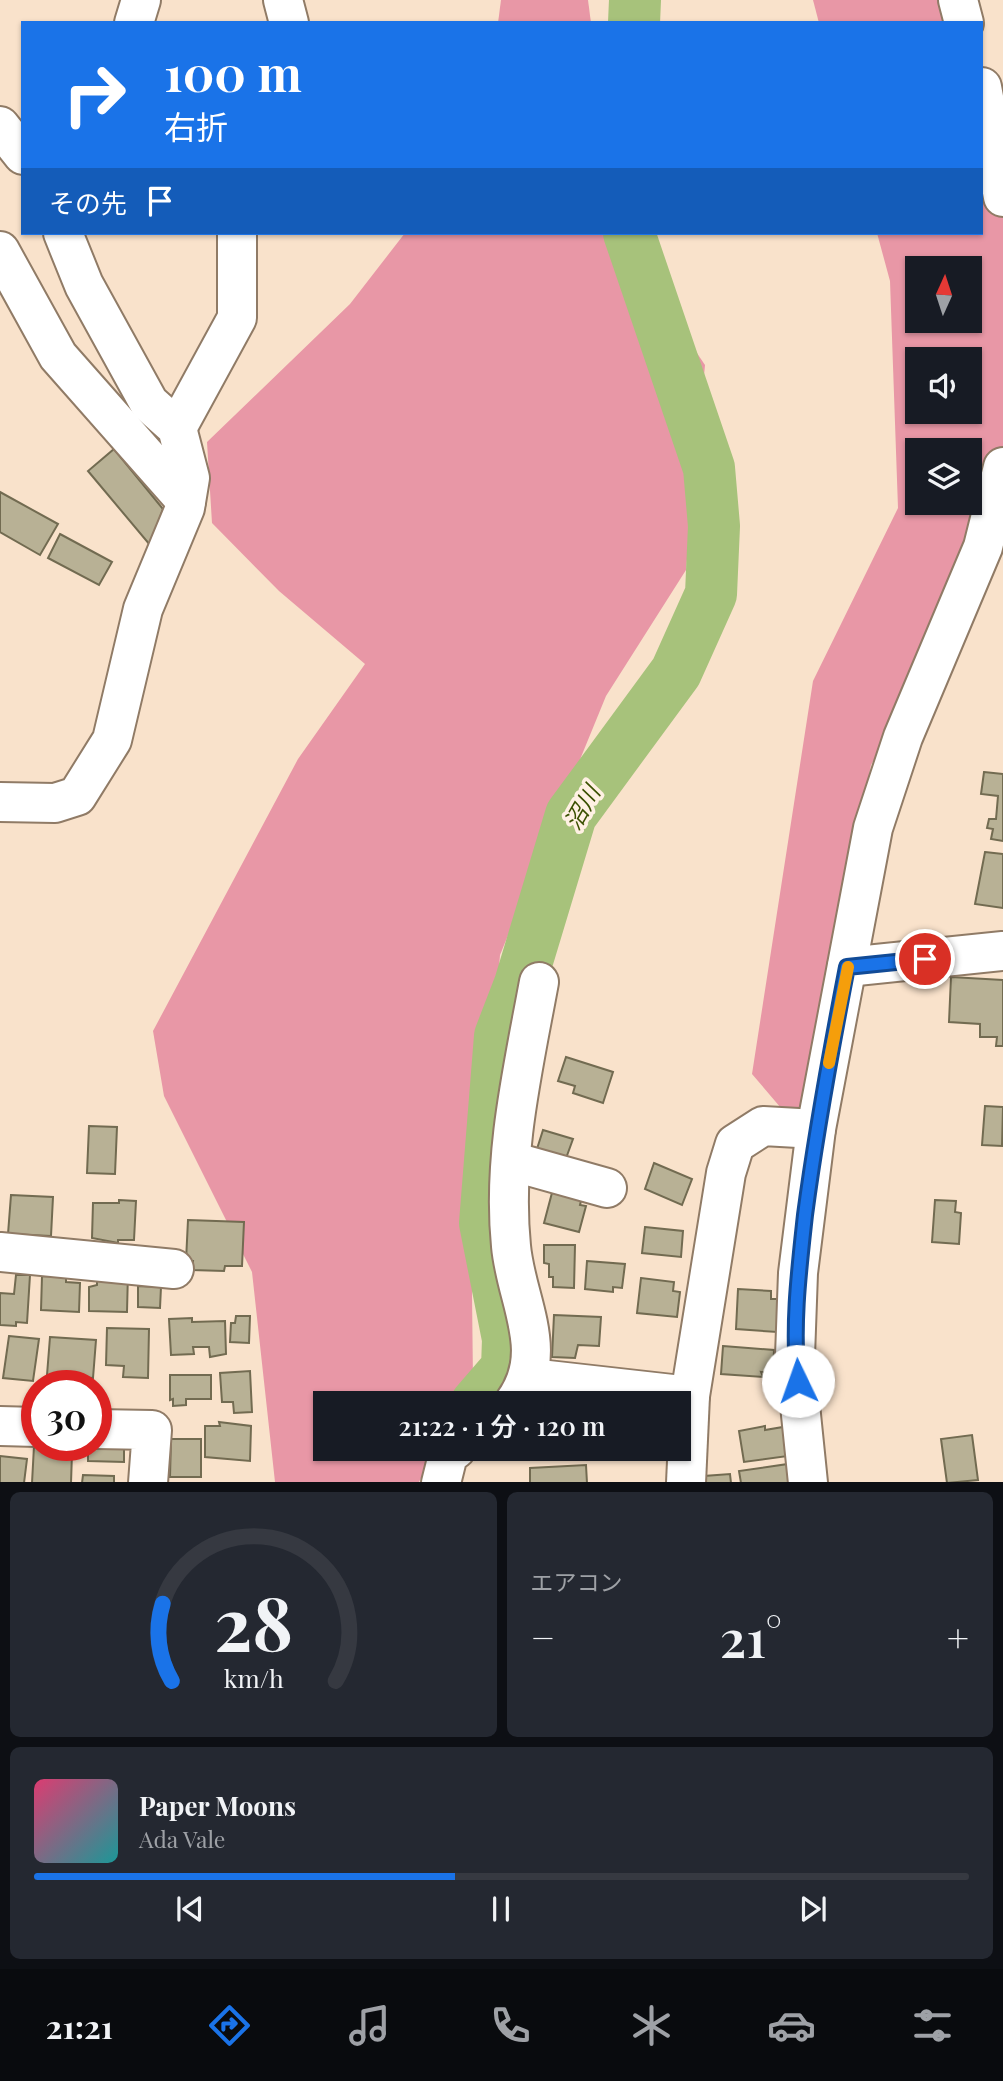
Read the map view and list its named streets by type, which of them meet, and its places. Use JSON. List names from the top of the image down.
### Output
{
  "water": ["沼川"],
  "north": "top",
  "page": {
    "turn": ["100 m", "右折"],
    "then": "その先",
    "limit": "30",
    "trip": "21:22 · 1 分 · 120 m",
    "tile": "エアコン",
    "heat": ["−", "21°", "+"],
    "song": ["Paper Moons", "Ada Vale"],
    "tabs": "21:21",
    "gauge": ["28", "km/h"]
  }
}
